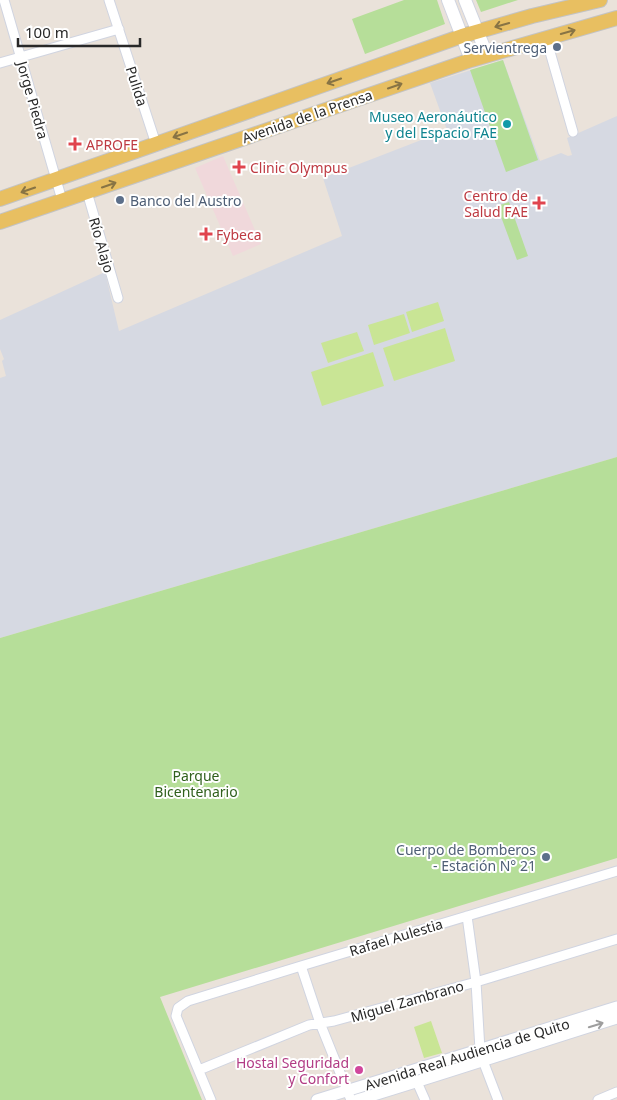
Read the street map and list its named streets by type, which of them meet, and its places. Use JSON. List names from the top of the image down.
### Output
{
  "streets": {
    "main road": ["Avenida de la Prensa"],
    "street": [
      "Pulida",
      "Jorge Piedra",
      "Río Alajo",
      "Rafael Aulestia",
      "Miguel Zambrano",
      "Avenida Real Audiencia de Quito"
    ]
  },
  "crossings": [
    ["Pulida", "Avenida de la Prensa"],
    ["Jorge Piedra", "Avenida de la Prensa"],
    ["Avenida de la Prensa", "Río Alajo"],
    ["Rafael Aulestia", "Miguel Zambrano"]
  ],
  "parks": ["Parque Bicentenario"],
  "places": {
    "other": [
      "Servientrega",
      "Museo Aeronáutico y del Espacio FAE",
      "Banco del Austro",
      "Cuerpo de Bomberos - Estación N° 21",
      "Hostal Seguridad y Confort"
    ],
    "health": [
      "APROFE",
      "Clinic Olympus",
      "Centro de Salud FAE",
      "Fybeca"
    ]
  },
  "scale_bar": "100 m"
}
